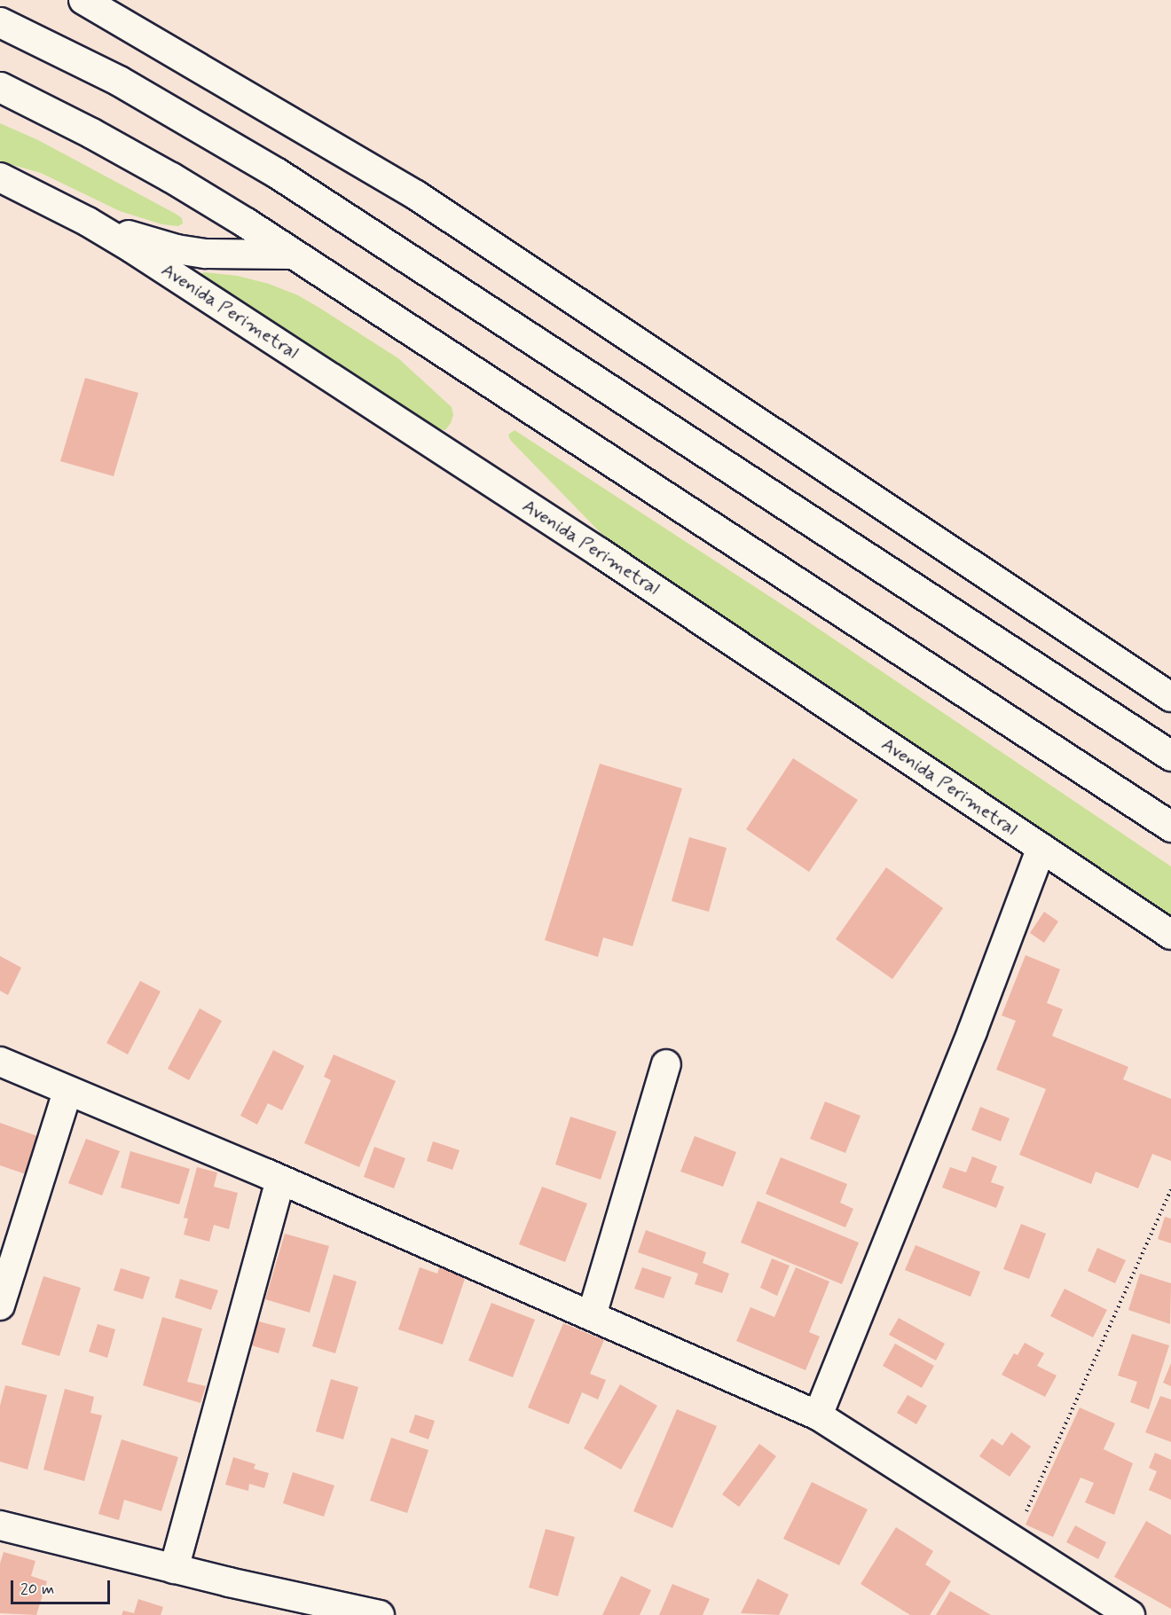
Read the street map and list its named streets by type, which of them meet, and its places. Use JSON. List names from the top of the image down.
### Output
{
  "streets": {
    "street": ["Avenida Perimetral"]
  },
  "scale_bar": "20 m"
}
